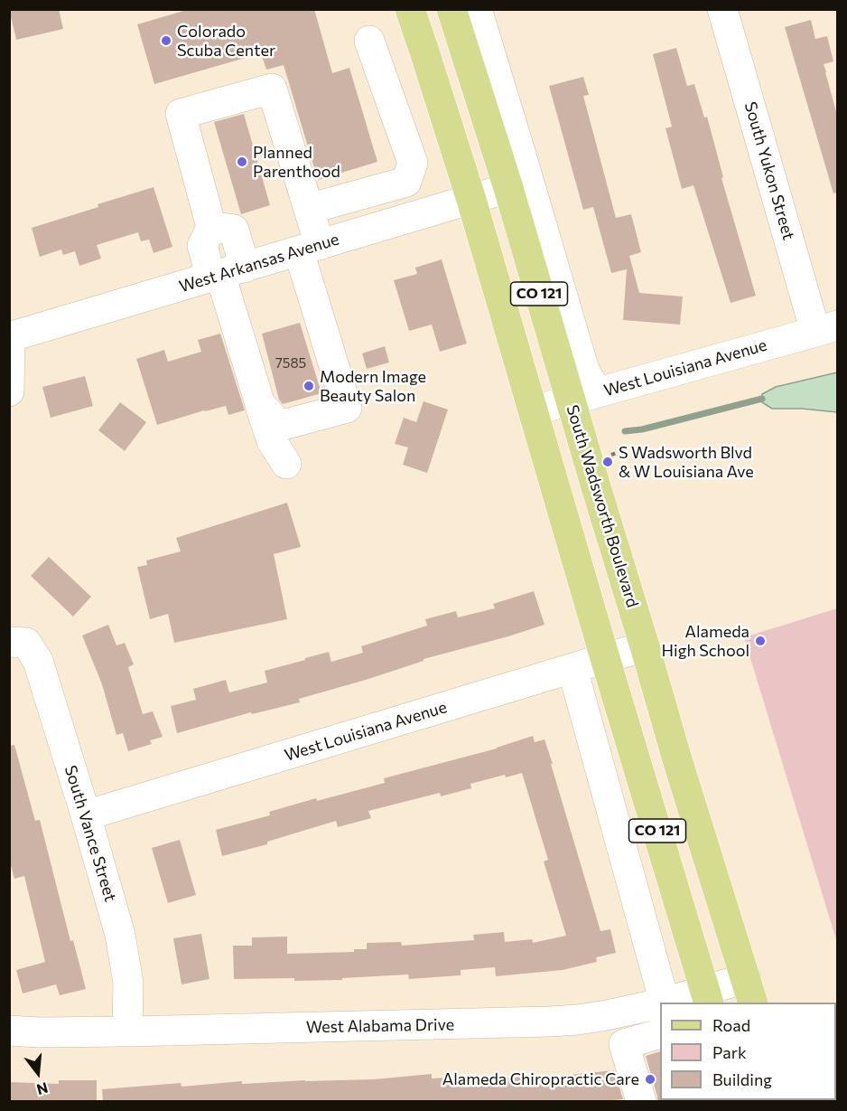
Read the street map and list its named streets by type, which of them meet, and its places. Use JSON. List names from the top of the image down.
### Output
{
  "streets": {
    "main road": ["CO 121", "South Wadsworth Boulevard"],
    "street": [
      "South Yukon Street",
      "West Arkansas Avenue",
      "West Louisiana Avenue",
      "South Vance Street",
      "West Alabama Drive"
    ]
  },
  "crossings": [
    ["South Yukon Street", "West Louisiana Avenue"],
    ["West Arkansas Avenue", "CO 121"],
    ["West Arkansas Avenue", "South Wadsworth Boulevard"],
    ["CO 121", "West Louisiana Avenue"],
    ["CO 121", "West Alabama Drive"],
    ["West Louisiana Avenue", "South Wadsworth Boulevard"],
    ["West Louisiana Avenue", "South Vance Street"],
    ["South Wadsworth Boulevard", "West Alabama Drive"],
    ["South Vance Street", "West Alabama Drive"]
  ],
  "places": [
    "Colorado Scuba Center",
    "Planned Parenthood",
    "Modern Image Beauty Salon",
    "S Wadsworth Blvd & W Louisiana Ave",
    "Alameda High School",
    "Alameda Chiropractic Care"
  ],
  "house_numbers": ["7585"],
  "legend": ["Road", "Park", "Building"],
  "north": "bottom"
}
